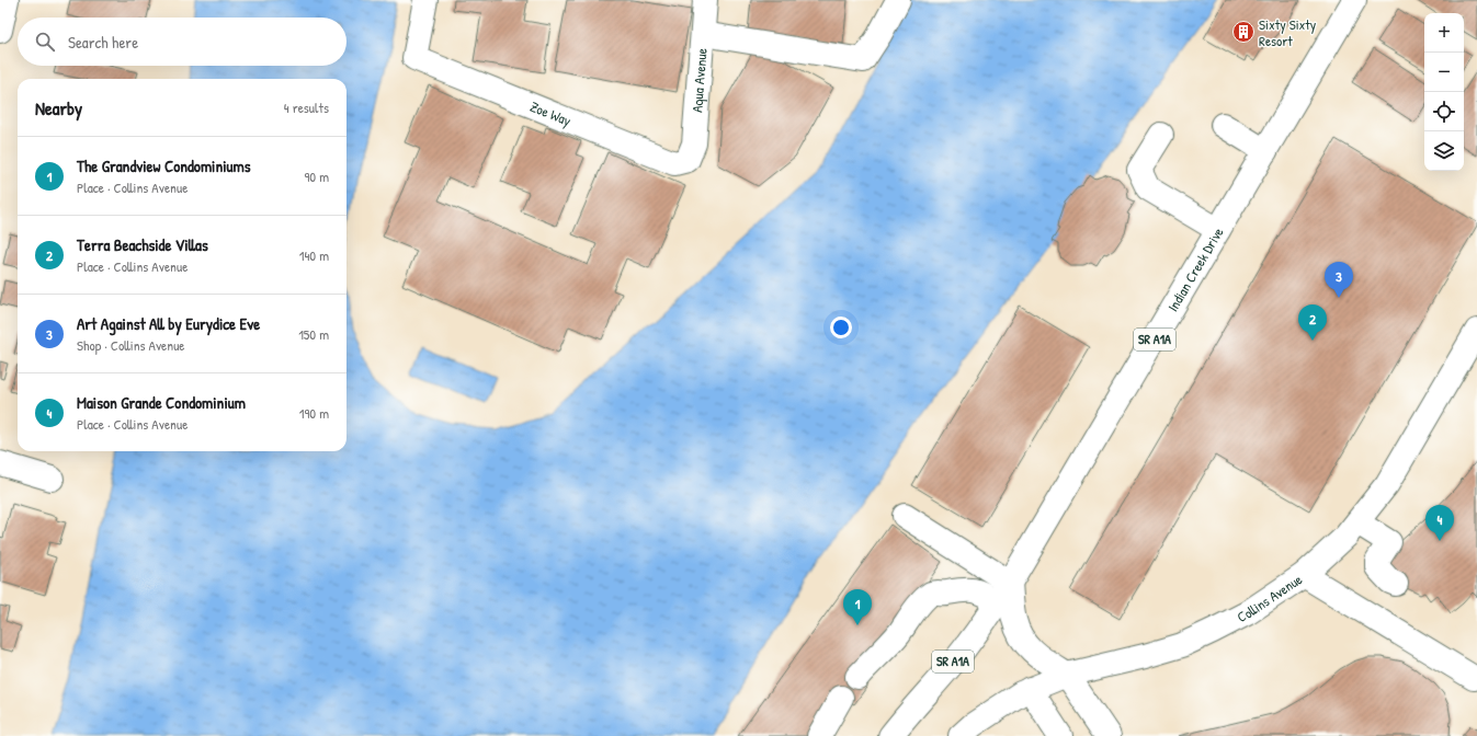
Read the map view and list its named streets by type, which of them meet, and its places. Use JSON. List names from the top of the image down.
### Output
{
  "streets": {
    "main road": [
      "Aqua Avenue",
      "Zoe Way",
      "Indian Creek Drive",
      "SR A1A",
      "Collins Avenue"
    ]
  },
  "crossings": [
    ["Aqua Avenue", "Zoe Way"],
    ["Indian Creek Drive", "SR A1A"]
  ],
  "places": {
    "building": ["Sixty Sixty Resort"]
  },
  "page": {
    "map_buttons": ["+", "−"],
    "search": "Search here",
    "heading": ["Nearby", "4 results"],
    "list": [
      {
        "mark": "1",
        "name": "The Grandview Condominiums",
        "note": "Place · Collins Avenue",
        "value": "90 m"
      },
      {
        "mark": "2",
        "name": "Terra Beachside Villas",
        "note": "Place · Collins Avenue",
        "value": "140 m"
      },
      {
        "mark": "3",
        "name": "Art Against All by Eurydice Eve",
        "note": "Shop · Collins Avenue",
        "value": "150 m"
      },
      {
        "mark": "4",
        "name": "Maison Grande Condominium",
        "note": "Place · Collins Avenue",
        "value": "190 m"
      }
    ],
    "pins": [
      "3",
      "2",
      "4",
      "1"
    ]
  }
}
